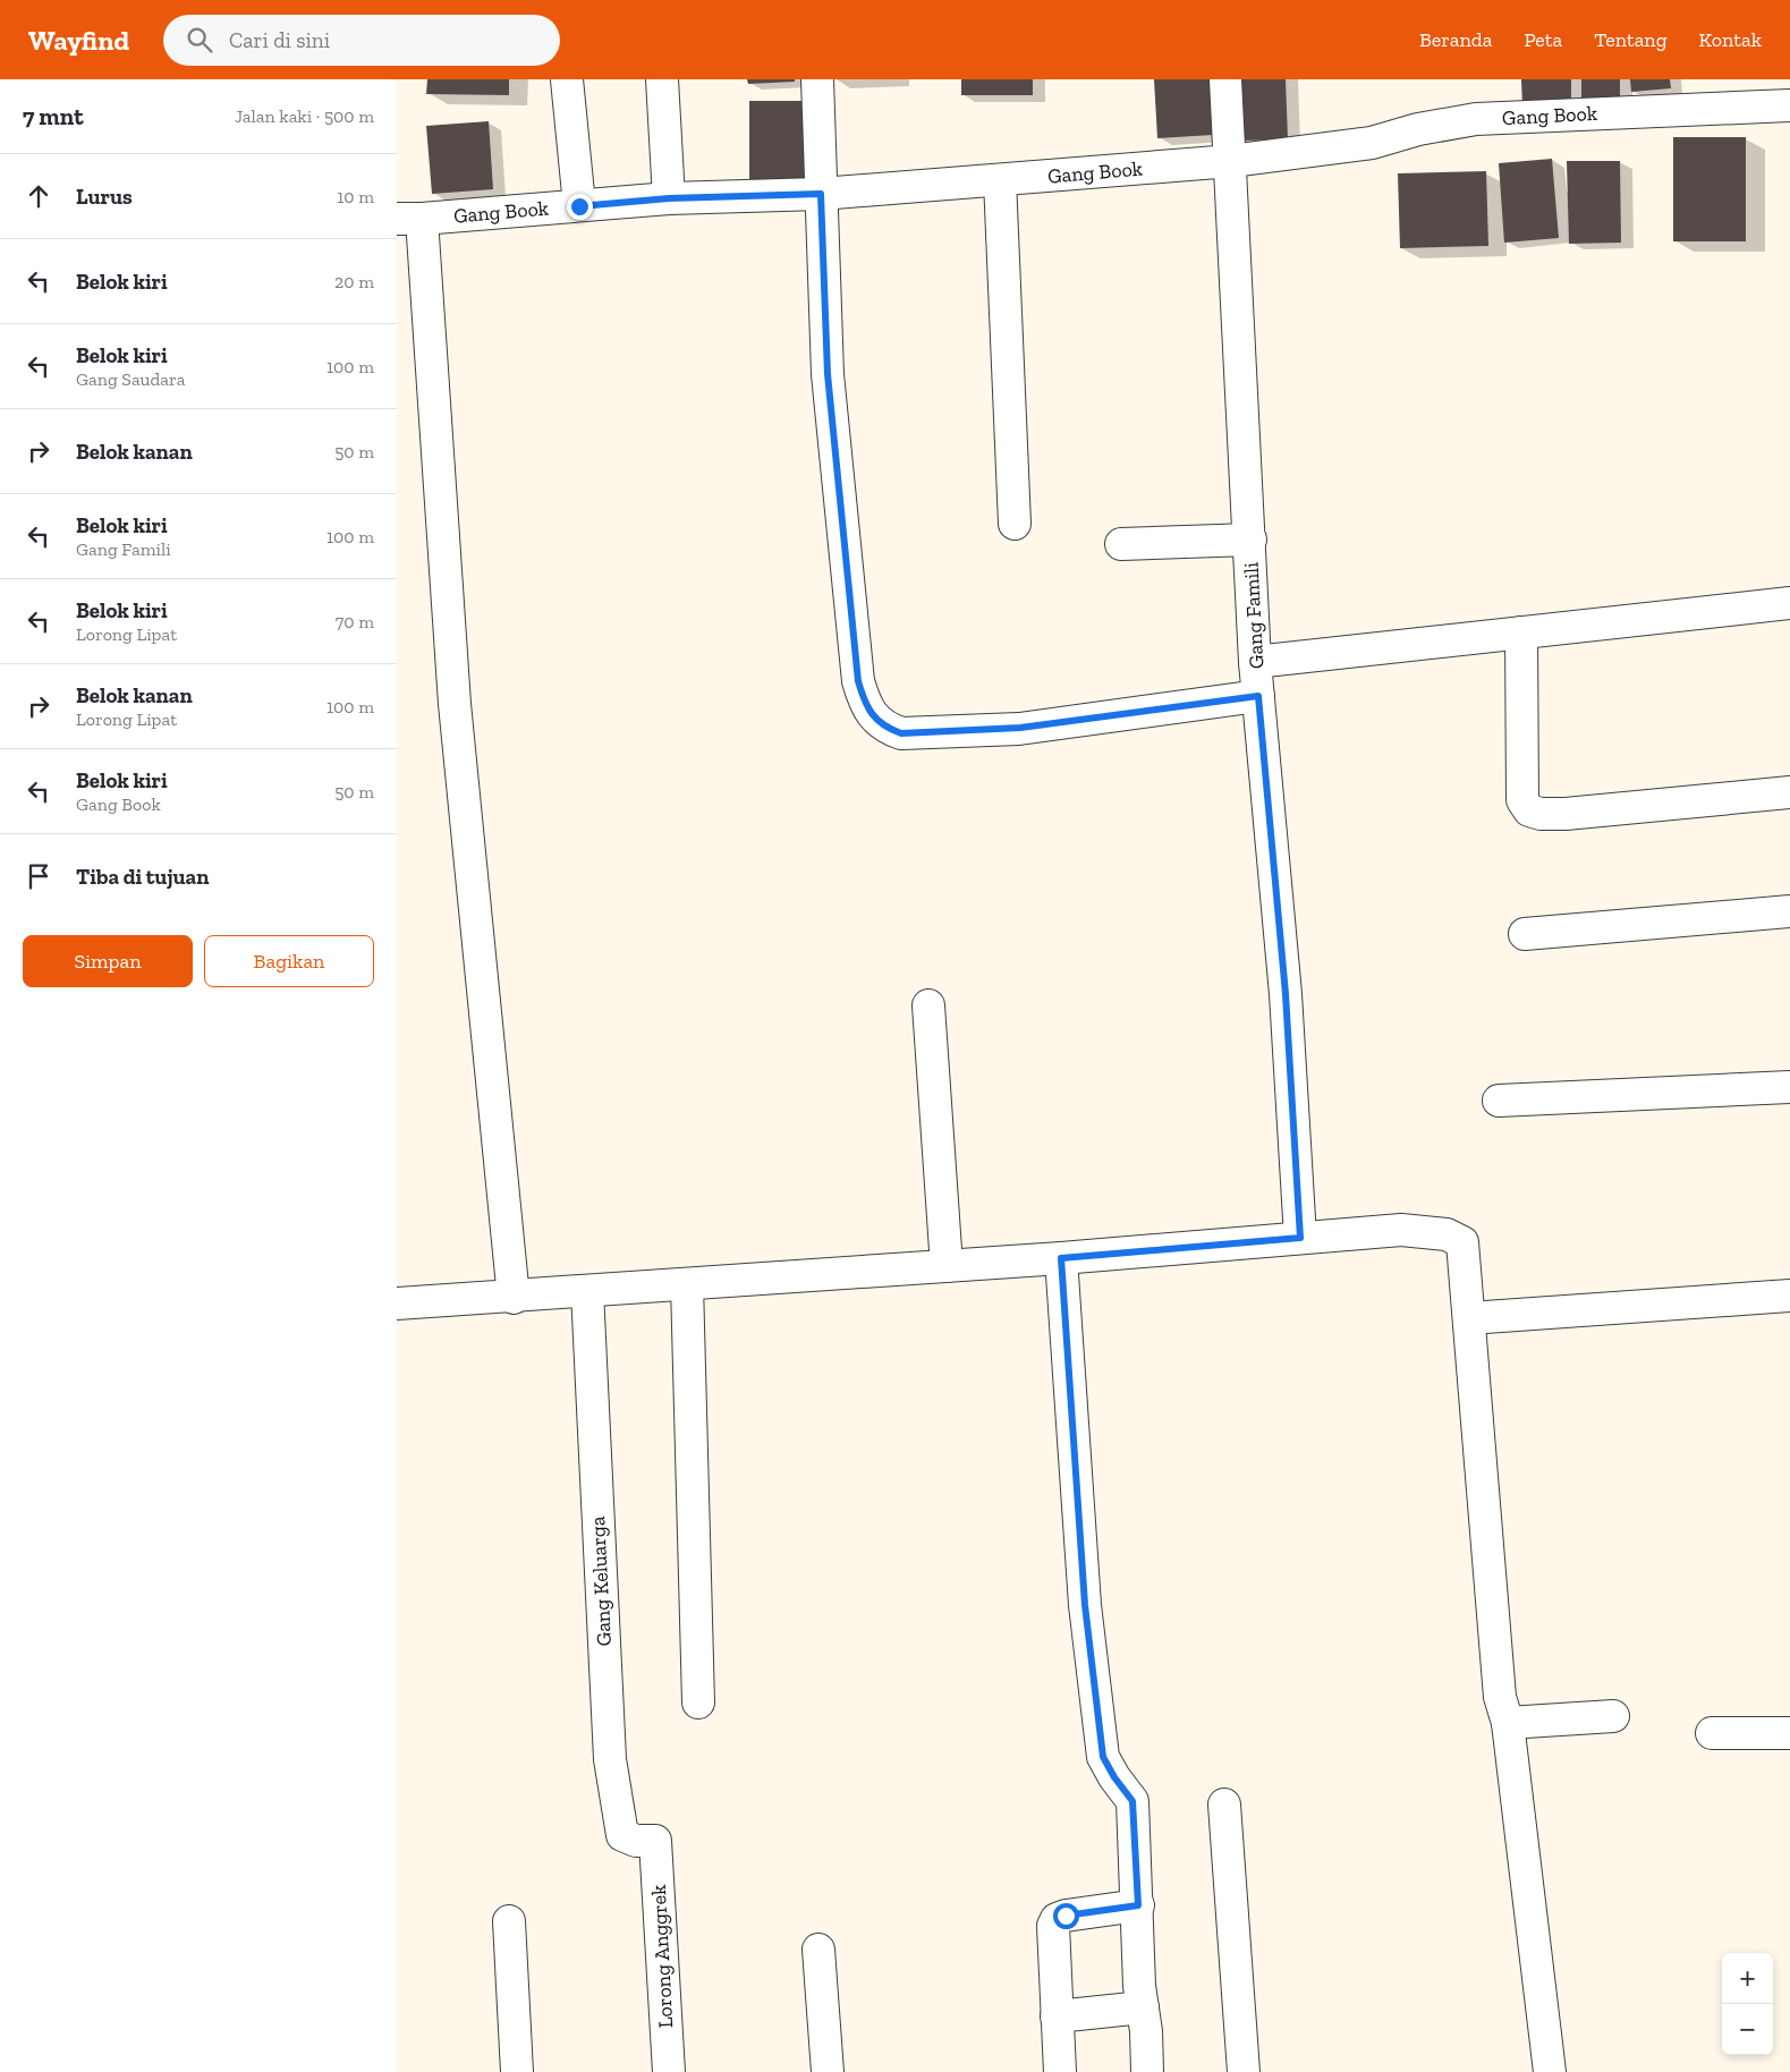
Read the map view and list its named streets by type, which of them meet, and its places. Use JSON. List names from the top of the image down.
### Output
{
  "streets": {
    "street": [
      "Gang Book",
      "Gang Famili",
      "Gang Keluarga",
      "Lorong Anggrek"
    ]
  },
  "crossings": [
    ["Gang Book", "Gang Famili"],
    ["Gang Keluarga", "Lorong Anggrek"]
  ],
  "page": {
    "header": "Wayfind",
    "search": "Cari di sini",
    "nav": [
      "Beranda",
      "Peta",
      "Tentang",
      "Kontak"
    ],
    "heading": ["7 mnt", "Jalan kaki · 500 m"],
    "list": [
      ["Lurus", "10 m"],
      ["Belok kiri", "20 m"],
      ["Belok kiri", "Gang Saudara", "100 m"],
      ["Belok kanan", "50 m"],
      ["Belok kiri", "Gang Famili", "100 m"],
      ["Belok kiri", "Lorong Lipat", "70 m"],
      ["Belok kanan", "Lorong Lipat", "100 m"],
      ["Belok kiri", "Gang Book", "50 m"],
      "Tiba di tujuan"
    ],
    "buttons": ["Simpan", "Bagikan"],
    "map_buttons": ["+", "−"]
  }
}
